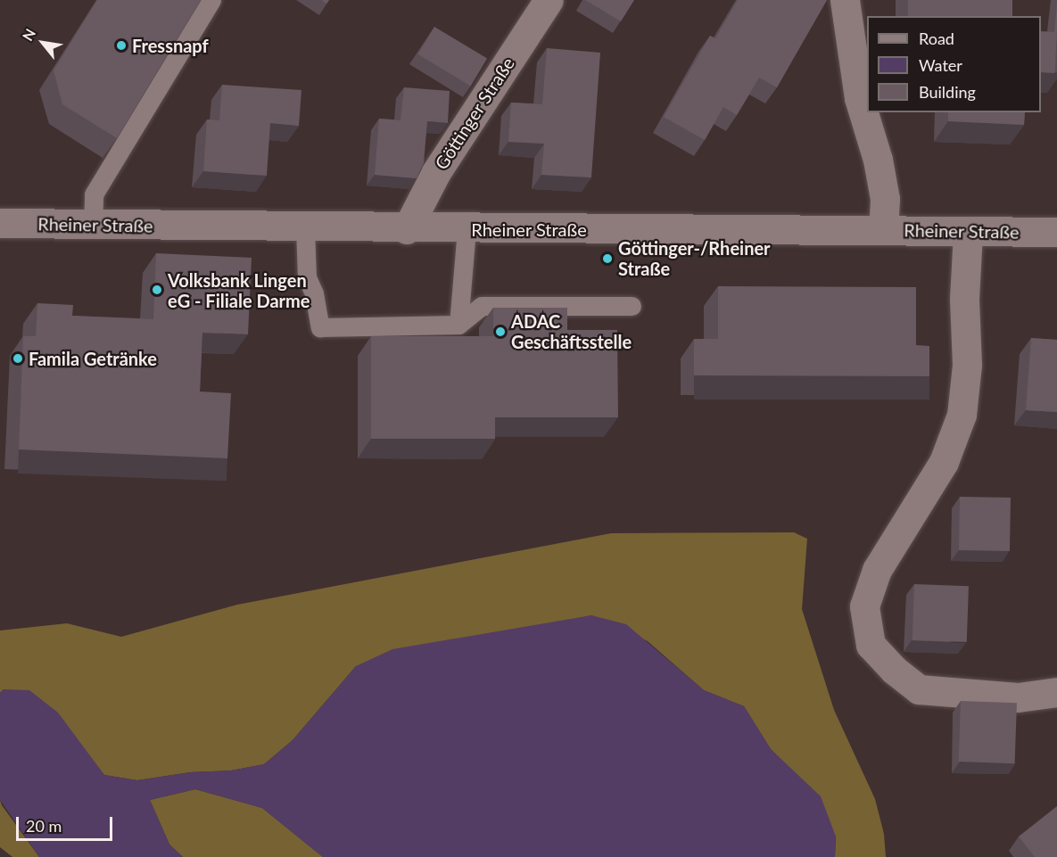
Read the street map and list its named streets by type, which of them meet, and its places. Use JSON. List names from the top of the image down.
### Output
{
  "streets": {
    "street": ["Göttinger Straße", "Rheiner Straße"]
  },
  "crossings": [
    ["Göttinger Straße", "Rheiner Straße"]
  ],
  "places": [
    "Fressnapf",
    "Göttinger-/Rheiner Straße",
    "Volksbank Lingen eG - Filiale Darme",
    "ADAC Geschäftsstelle",
    "Famila Getränke"
  ],
  "legend": ["Road", "Water", "Building"],
  "scale_bar": "20 m",
  "north": "top left"
}
